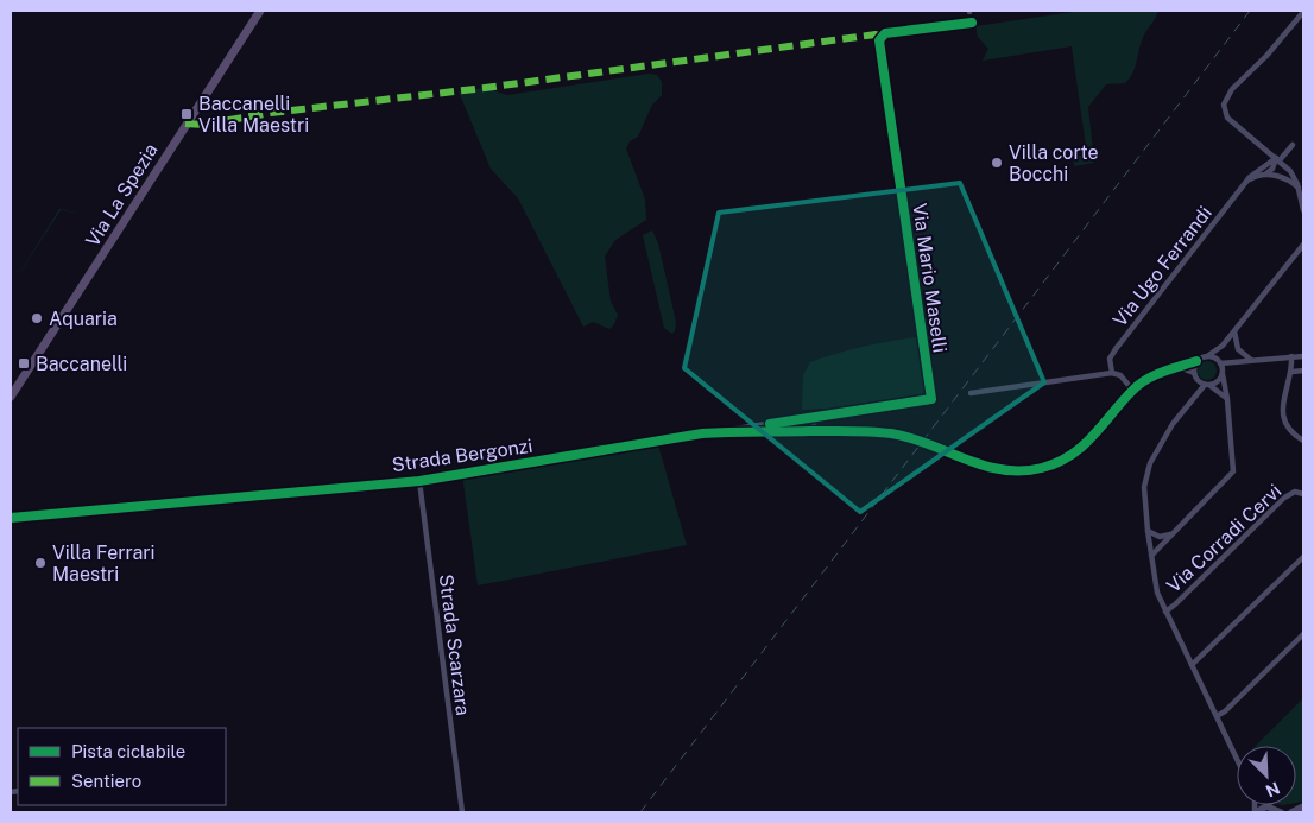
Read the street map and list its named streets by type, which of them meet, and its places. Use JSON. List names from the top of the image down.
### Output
{
  "streets": {
    "main road": ["Via La Spezia"],
    "street": [
      "Via Ugo Ferrandi",
      "Via Mario Maselli",
      "Strada Bergonzi",
      "Via Corradi Cervi",
      "Strada Scarzara"
    ]
  },
  "crossings": [
    ["Via Mario Maselli", "Strada Bergonzi"],
    ["Strada Bergonzi", "Strada Scarzara"]
  ],
  "places": {
    "transit": ["Baccanelli Villa Maestri", "Baccanelli"],
    "other": ["Villa corte Bocchi", "Aquaria", "Villa Ferrari Maestri"]
  },
  "legend": ["Pista ciclabile", "Sentiero"],
  "north": "bottom right"
}
